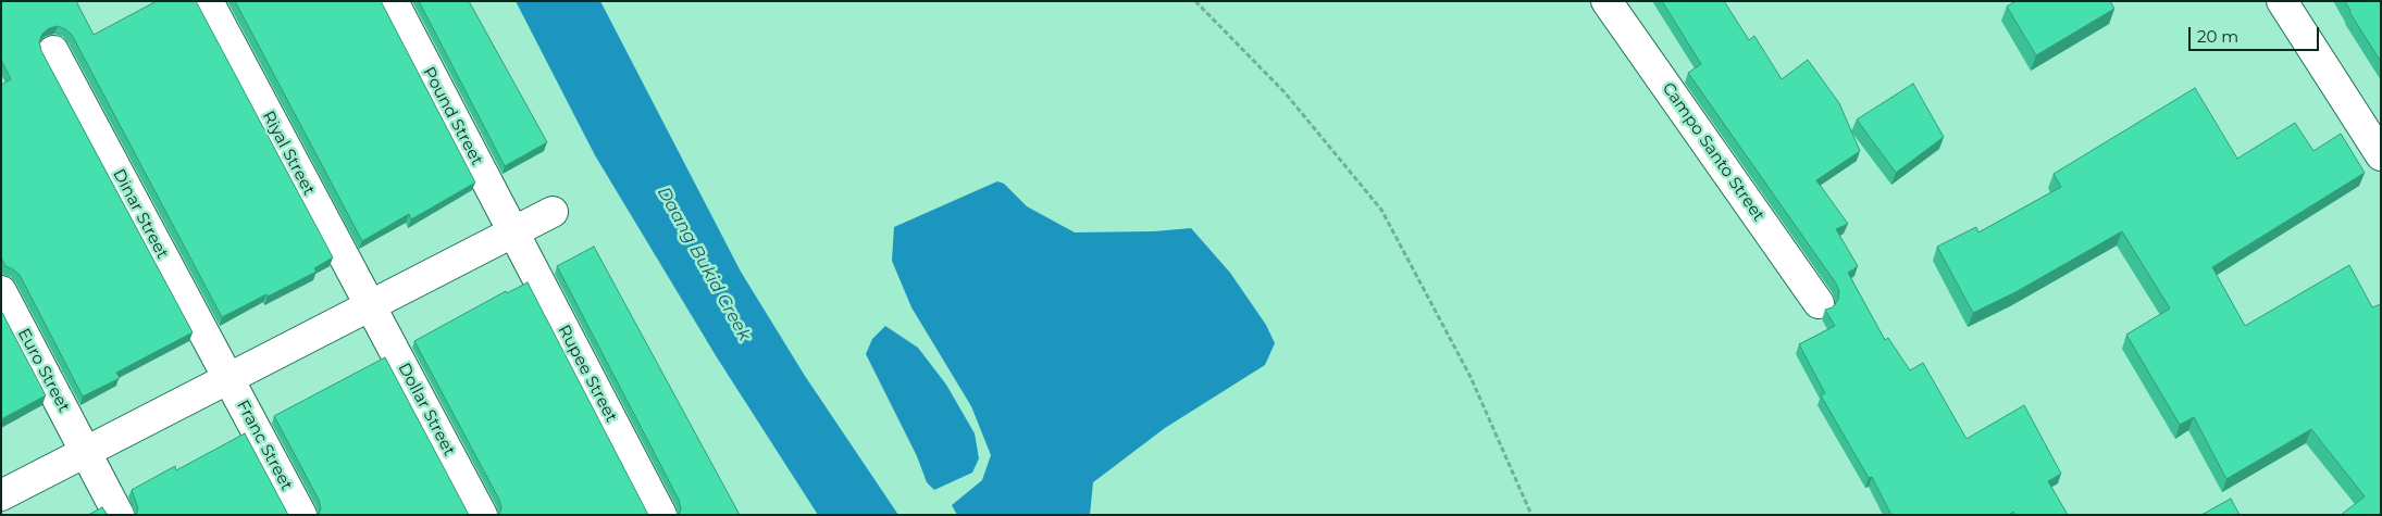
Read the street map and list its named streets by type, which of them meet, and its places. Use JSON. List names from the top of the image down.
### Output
{
  "streets": {
    "street": [
      "Pound Street",
      "Campo Santo Street",
      "Riyal Street",
      "Dinar Street",
      "Euro Street",
      "Rupee Street",
      "Dollar Street",
      "Franc Street"
    ]
  },
  "crossings": [
    ["Pound Street", "Rupee Street"],
    ["Riyal Street", "Dollar Street"],
    ["Dinar Street", "Franc Street"]
  ],
  "water": ["Daang Bukid Creek"],
  "scale_bar": "20 m"
}
